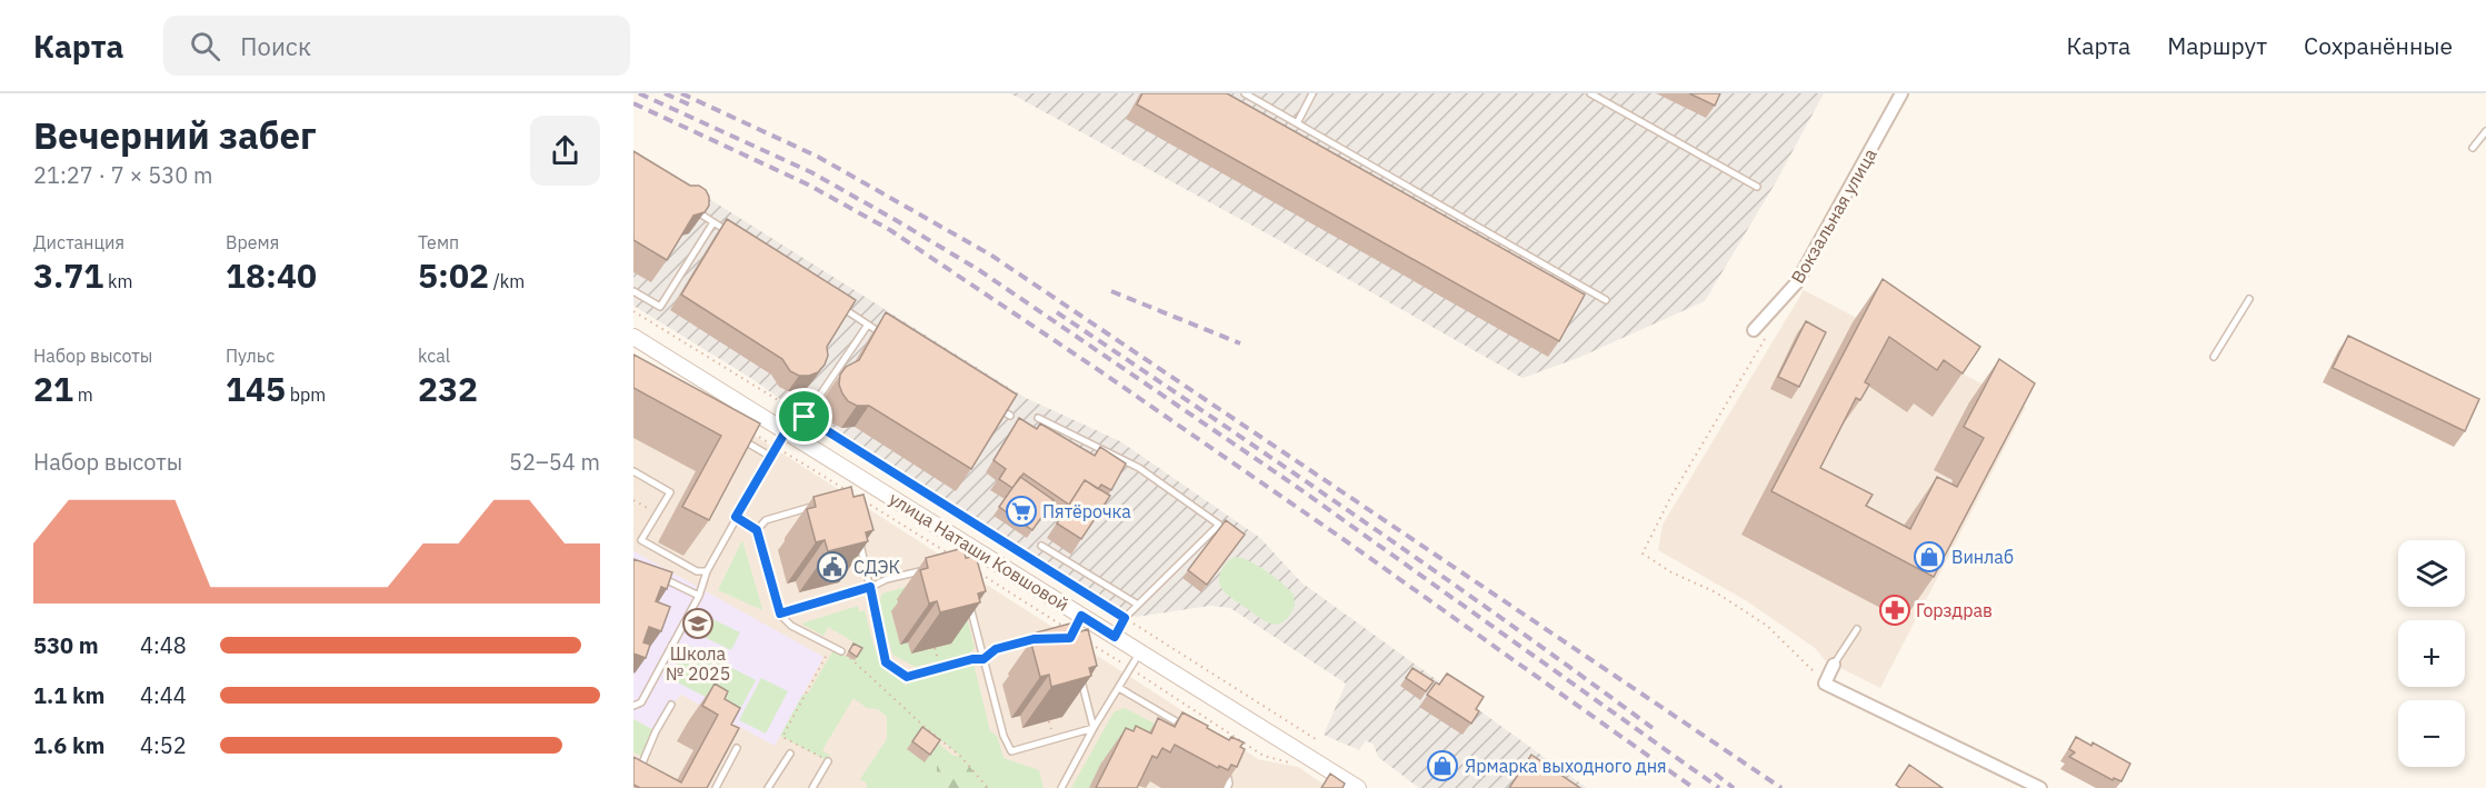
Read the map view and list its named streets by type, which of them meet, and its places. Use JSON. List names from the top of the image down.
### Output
{
  "streets": {
    "street": ["Вокзальная улица", "улица Наташи Ковшовой"]
  },
  "places": {
    "supermarket": ["Пятёрочка"],
    "shop": ["Винлаб", "Ярмарка выходного дня"],
    "public building": ["СДЭК"],
    "pharmacy": ["Горздрав"],
    "school or university": ["Школа № 2025"]
  },
  "page": {
    "header": "Карта",
    "search": "Поиск",
    "nav": ["Карта", "Маршрут", "Сохранённые"],
    "heading": ["Вечерний забег", "21:27 · 7 × 530 m"],
    "stats": [
      ["Дистанция", "3.71 km"],
      ["Время", "18:40"],
      ["Темп", "5:02 /km"],
      ["Набор высоты", "21 m"],
      ["Пульс", "145 bpm"],
      ["kcal", "232"]
    ],
    "chart": ["Набор высоты", "52–54 m"],
    "map_buttons": ["+", "−"],
    "list": [
      {
        "name": "530 m",
        "note": "4:48"
      },
      {
        "name": "1.1 km",
        "note": "4:44"
      },
      {
        "name": "1.6 km",
        "note": "4:52"
      }
    ]
  }
}
